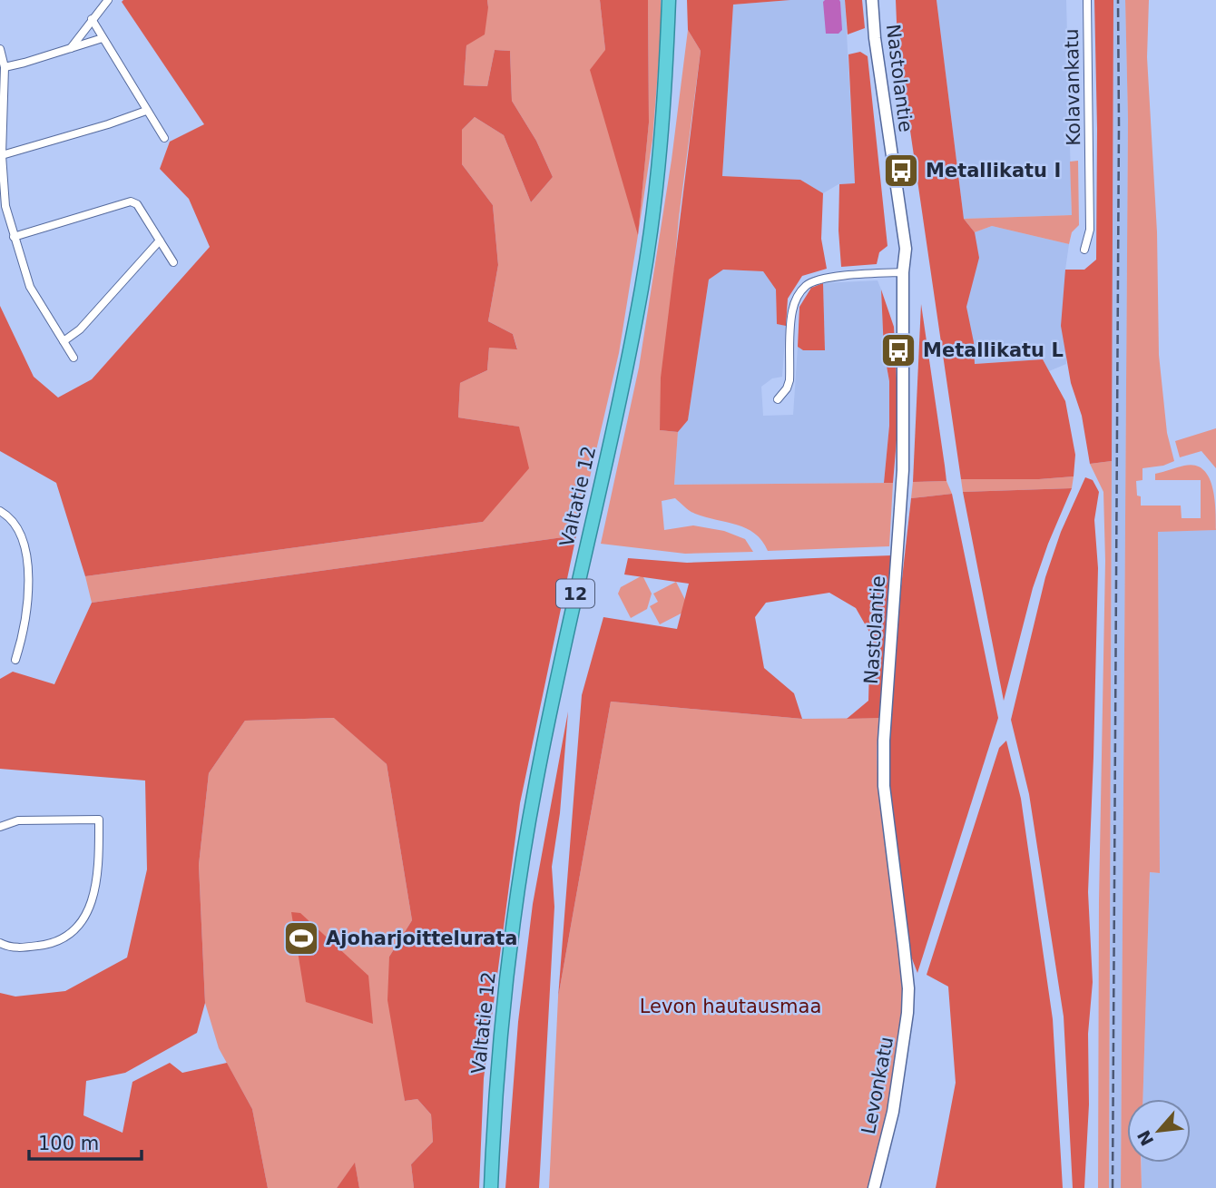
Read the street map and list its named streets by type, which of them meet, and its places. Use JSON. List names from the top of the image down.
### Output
{
  "streets": {
    "highway": ["Valtatie 12", "12"],
    "main road": ["Nastolantie", "Levonkatu"],
    "street": ["Kolavankatu"]
  },
  "crossings": [
    ["Nastolantie", "Levonkatu"]
  ],
  "parks": ["Levon hautausmaa"],
  "places": {
    "bus stop": ["Metallikatu I", "Metallikatu L"],
    "sports": ["Ajoharjoittelurata"]
  },
  "scale_bar": "100 m",
  "north": "bottom left"
}
